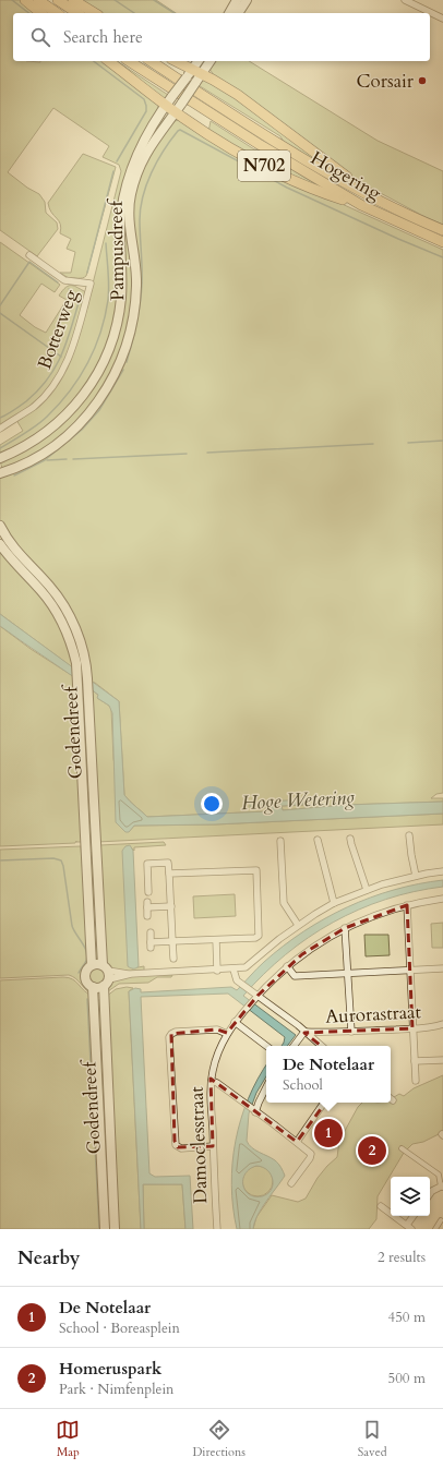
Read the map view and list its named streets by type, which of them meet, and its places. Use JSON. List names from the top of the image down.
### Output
{
  "streets": {
    "highway": ["N702", "Hogering"],
    "main road": ["Pampusdreef", "Godendreef"],
    "street": ["Botterweg", "Aurorastraat", "Damoclesstraat"]
  },
  "crossings": [
    ["N702", "Hogering"],
    ["N702", "Pampusdreef"]
  ],
  "water": ["Hoge Wetering"],
  "places": ["Corsair"],
  "page": {
    "search": "Search here",
    "popup": ["De Notelaar", "School"],
    "pins": ["1", "2"],
    "heading": ["Nearby", "2 results"],
    "list": [
      {
        "mark": "1",
        "name": "De Notelaar",
        "note": "School · Boreasplein",
        "value": "450 m"
      },
      {
        "mark": "2",
        "name": "Homeruspark",
        "note": "Park · Nimfenplein",
        "value": "500 m"
      }
    ],
    "nav": ["Map", "Directions", "Saved"]
  }
}
